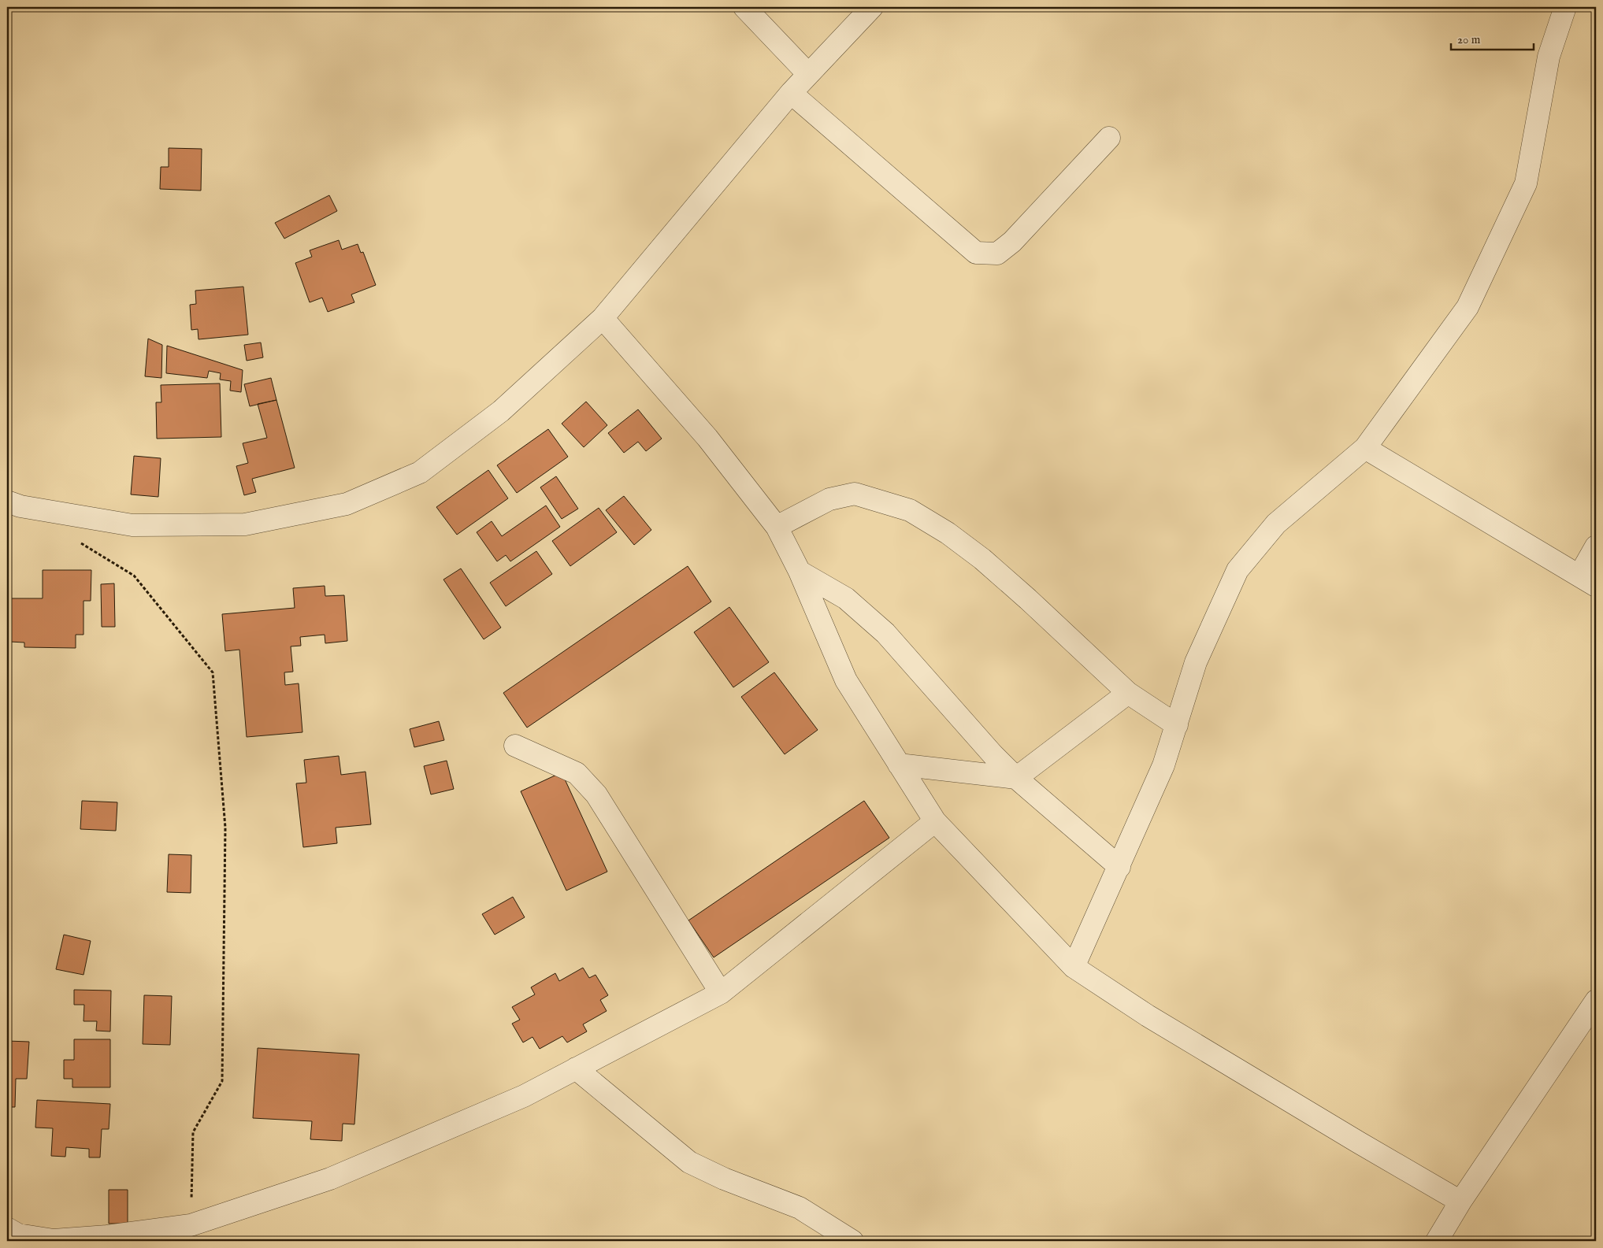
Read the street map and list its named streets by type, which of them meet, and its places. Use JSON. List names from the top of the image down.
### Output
{
  "scale_bar": "20 m"
}
